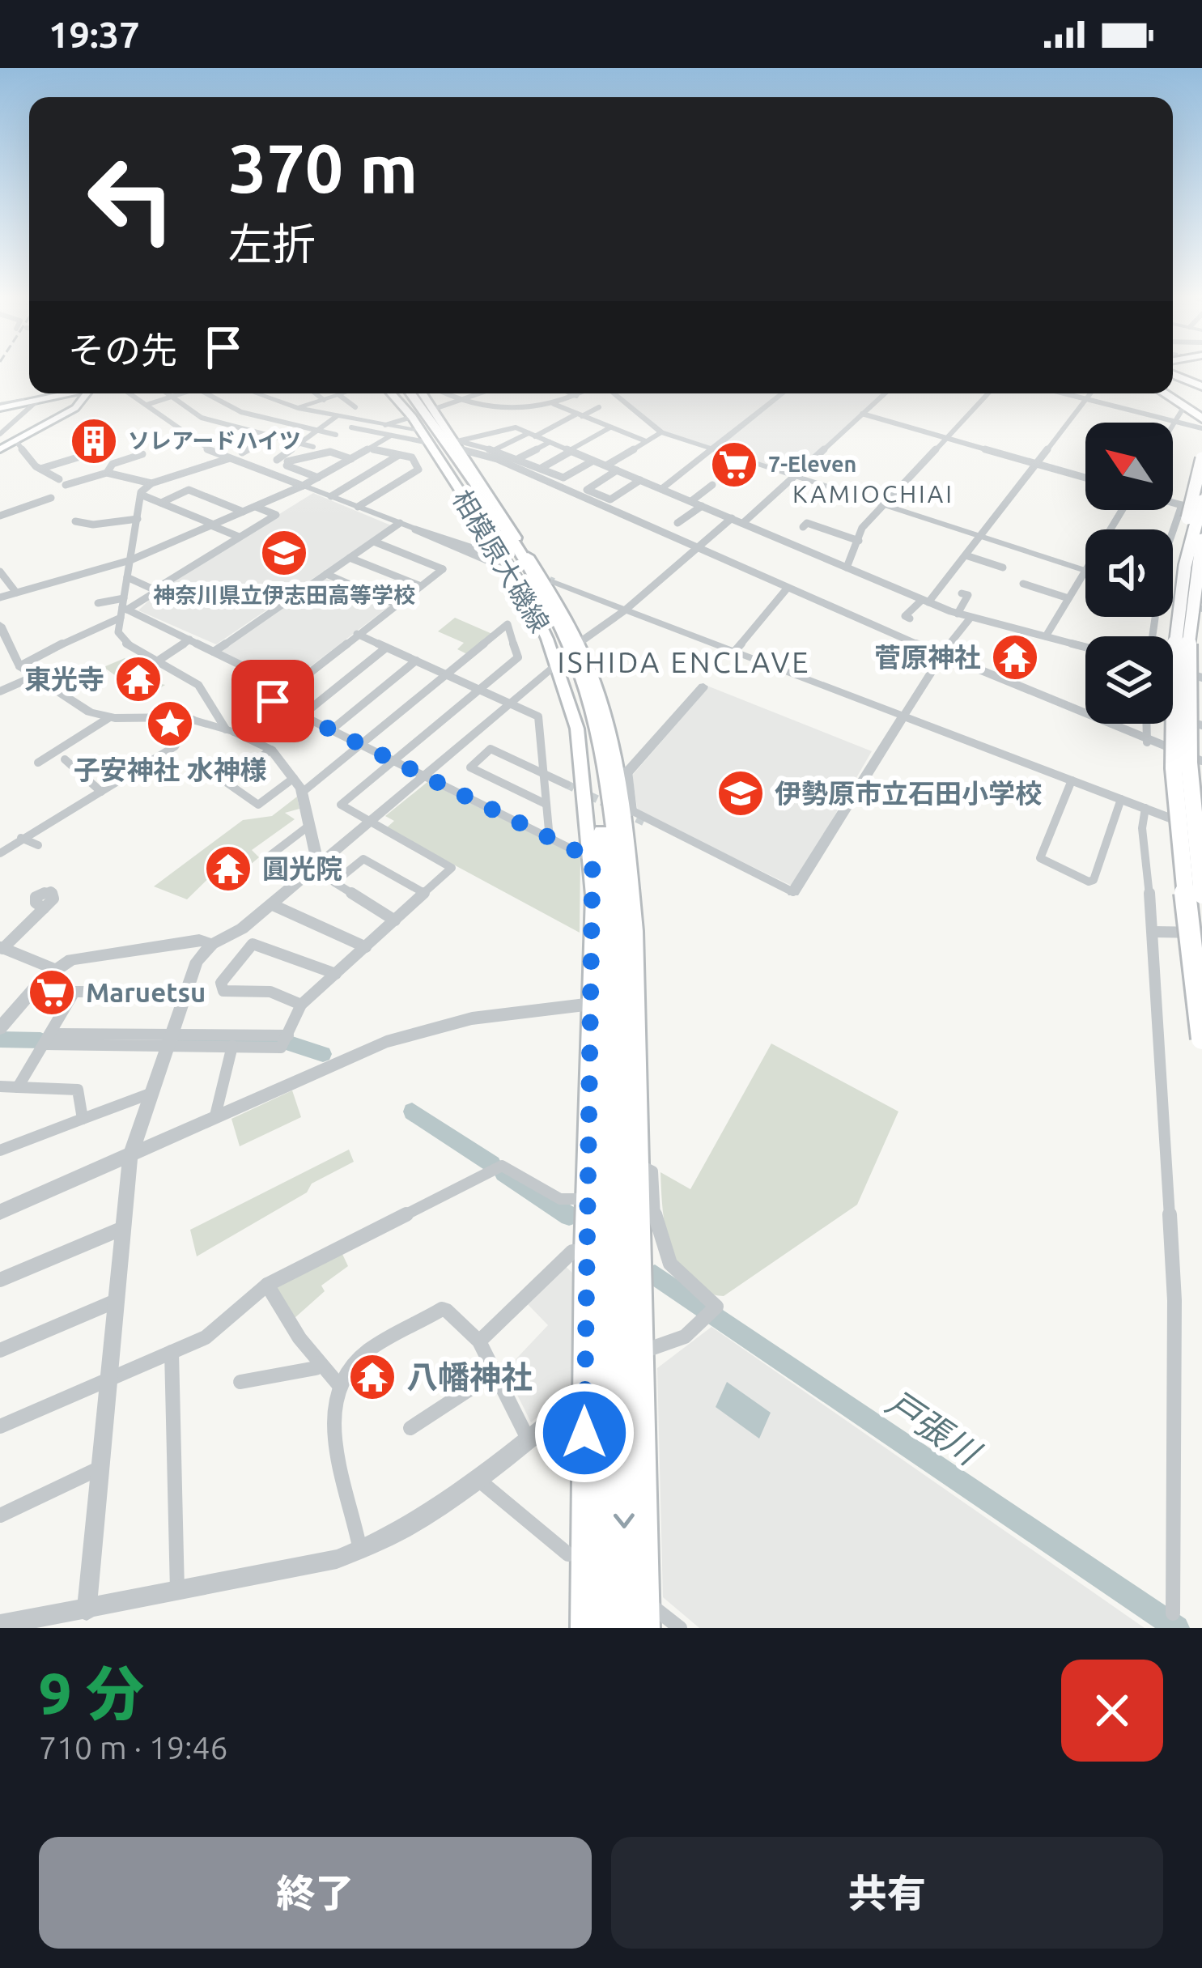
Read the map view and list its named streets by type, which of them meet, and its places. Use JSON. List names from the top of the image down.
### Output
{
  "streets": {
    "main road": ["相模原大磯線"]
  },
  "districts": ["KAMIOCHIAI", "ISHIDA ENCLAVE"],
  "water": ["戸張川"],
  "places": {
    "building": ["ソレアードハイツ"],
    "supermarket": ["7-Eleven", "Maruetsu"],
    "school or university": ["神奈川県立伊志田高等学校", "伊勢原市立石田小学校"],
    "temple": [
      "菅原神社",
      "東光寺",
      "圓光院",
      "八幡神社"
    ],
    "place": ["子安神社 水神様"]
  },
  "north": "top left",
  "page": {
    "status": "19:37",
    "turn": ["370 m", "左折"],
    "then": "その先",
    "heading": ["9 分", "710 m · 19:46"],
    "buttons": ["終了", "共有"]
  }
}
